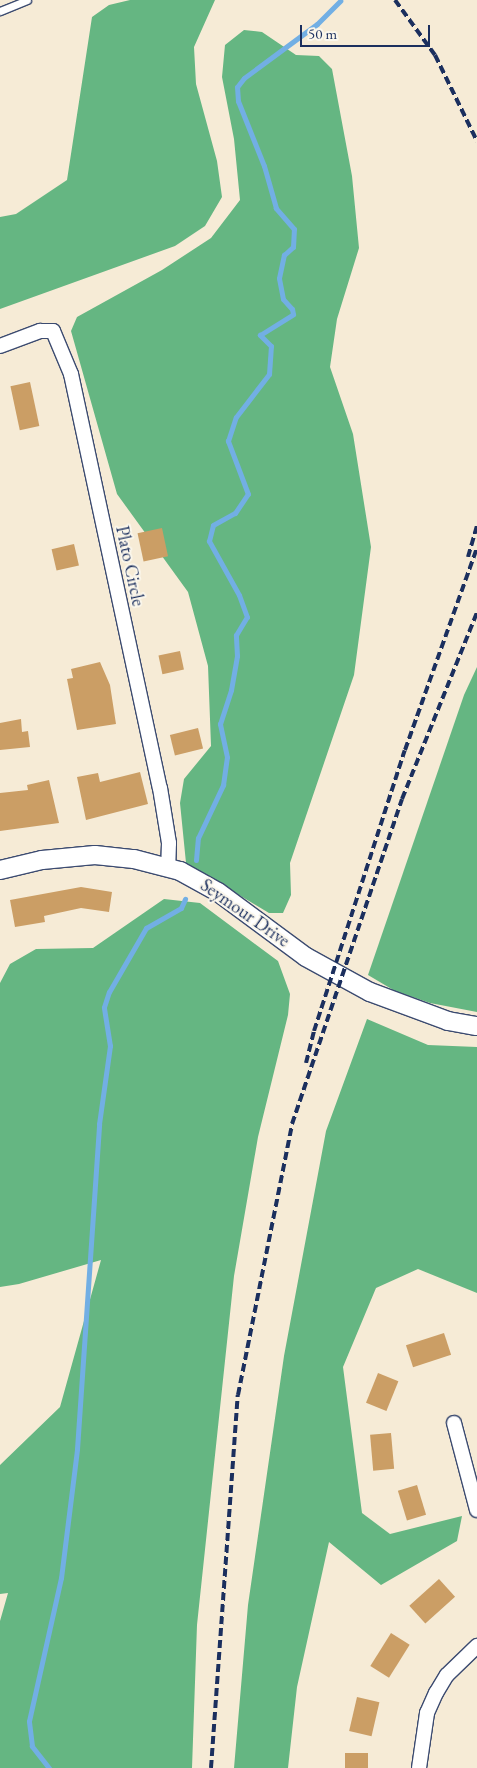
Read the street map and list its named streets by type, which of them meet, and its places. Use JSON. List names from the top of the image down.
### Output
{
  "streets": {
    "street": ["Plato Circle", "Seymour Drive"]
  },
  "crossings": [
    ["Plato Circle", "Seymour Drive"]
  ],
  "scale_bar": "50 m"
}
